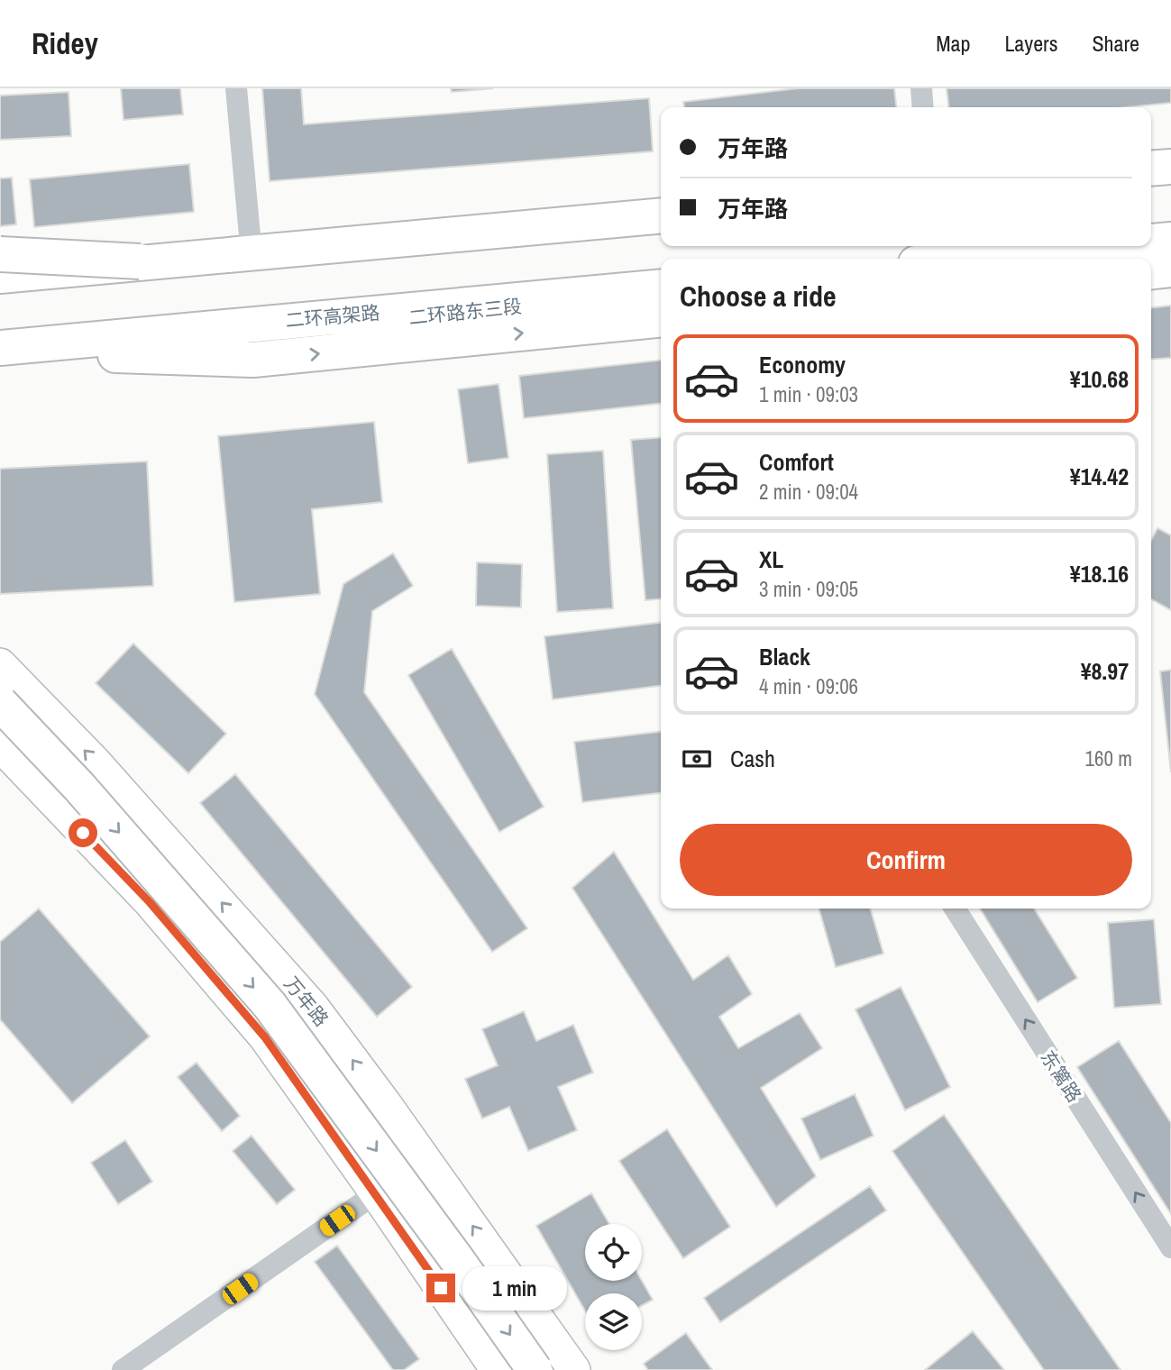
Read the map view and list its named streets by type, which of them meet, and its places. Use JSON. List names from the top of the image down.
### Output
{
  "streets": {
    "highway": ["二环高架路"],
    "main road": ["二环路东三段", "万年路"],
    "street": ["东篱路"]
  },
  "one_way": ["东篱路"],
  "page": {
    "header": "Ridey",
    "nav": ["Map", "Layers", "Share"],
    "banner": ["万年路", "万年路"],
    "heading": "Choose a ride",
    "list": [
      {
        "name": "Economy",
        "note": "1 min · 09:03",
        "value": "¥10.68"
      },
      {
        "name": "Comfort",
        "note": "2 min · 09:04",
        "value": "¥14.42"
      },
      {
        "name": "XL",
        "note": "3 min · 09:05",
        "value": "¥18.16"
      },
      {
        "name": "Black",
        "note": "4 min · 09:06",
        "value": "¥8.97"
      }
    ],
    "pay": ["Cash", "160 m"],
    "buttons": "Confirm",
    "bubble": "1 min"
  }
}
